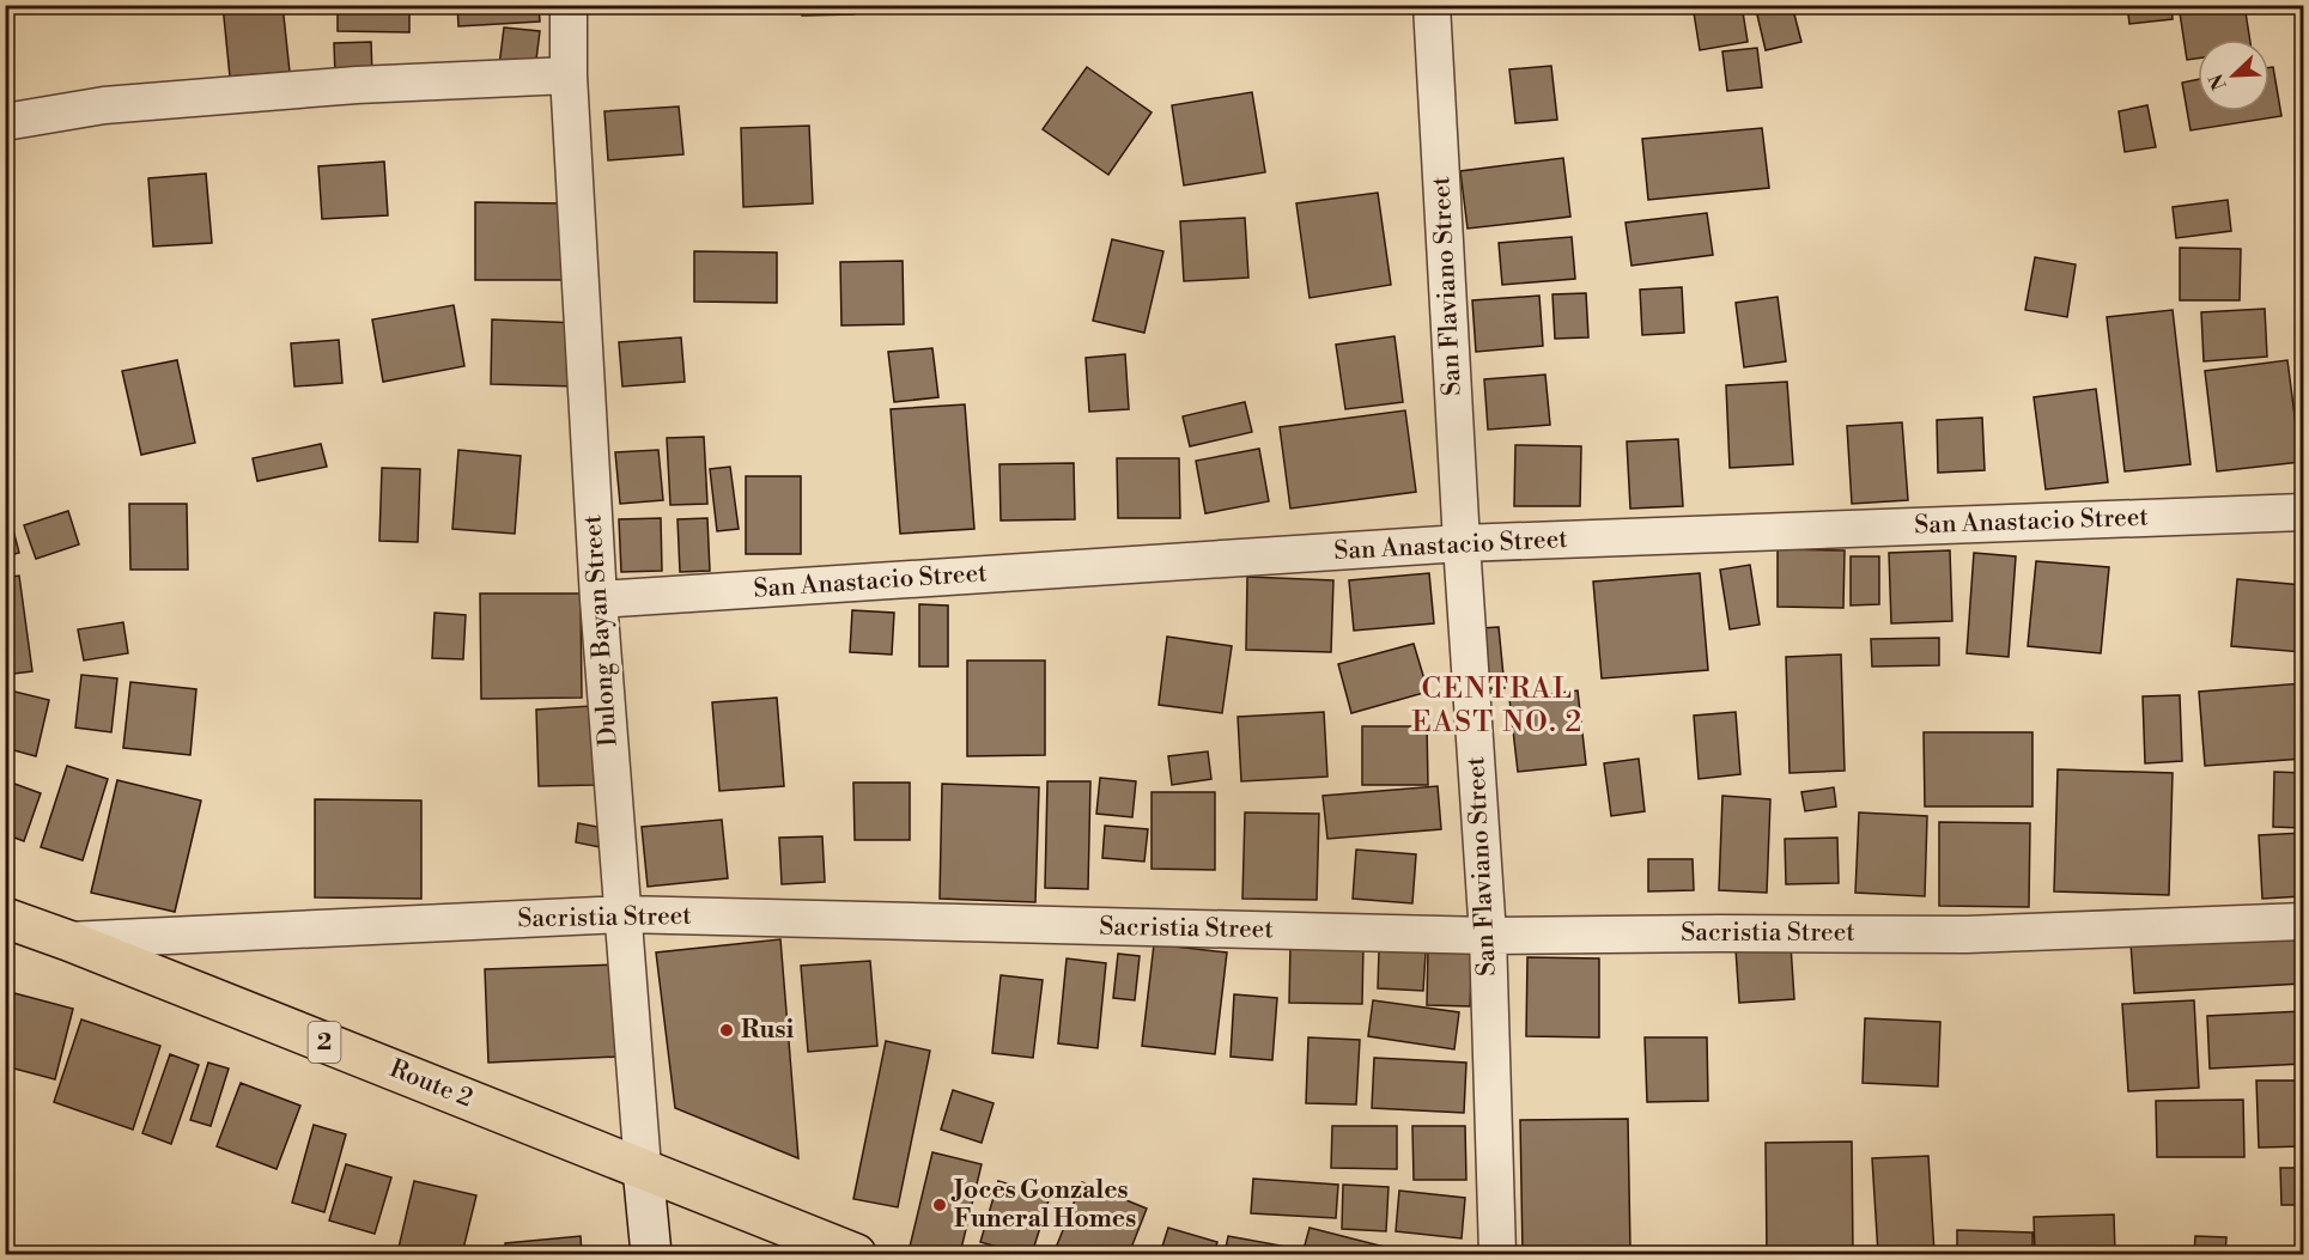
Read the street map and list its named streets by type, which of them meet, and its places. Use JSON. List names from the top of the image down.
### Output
{
  "streets": {
    "highway": ["2", "Route 2"],
    "street": [
      "San Flaviano Street",
      "San Anastacio Street",
      "Dulong Bayan Street",
      "Sacristia Street"
    ]
  },
  "crossings": [
    ["San Flaviano Street", "San Anastacio Street"],
    ["San Flaviano Street", "Sacristia Street"],
    ["San Anastacio Street", "Dulong Bayan Street"],
    ["Dulong Bayan Street", "Sacristia Street"],
    ["Dulong Bayan Street", "Route 2"],
    ["Sacristia Street", "Route 2"]
  ],
  "districts": ["CENTRAL EAST NO. 2"],
  "places": ["Rusi", "Joces Gonzales Funeral Homes"],
  "north": "bottom left"
}
